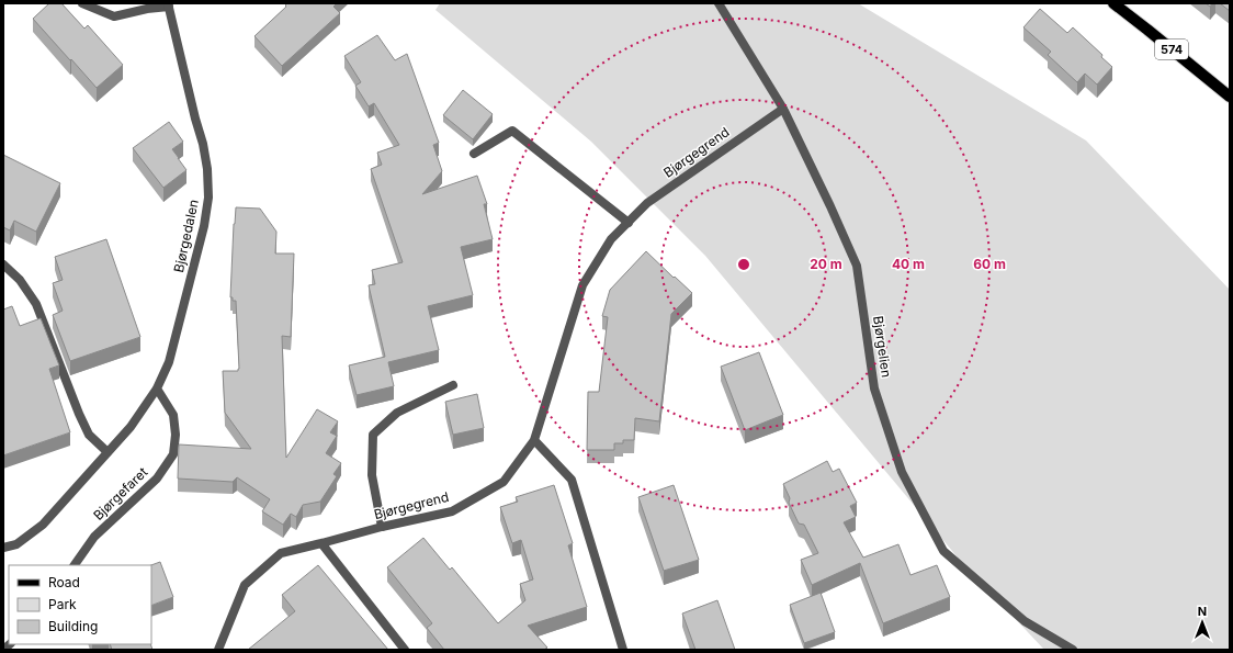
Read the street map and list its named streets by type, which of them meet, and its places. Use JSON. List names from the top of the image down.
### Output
{
  "streets": {
    "main road": ["574"],
    "street": [
      "Bjørgegrend",
      "Bjørgedalen",
      "Bjørgelien",
      "Bjørgefaret"
    ]
  },
  "crossings": [
    ["Bjørgegrend", "Bjørgelien"],
    ["Bjørgedalen", "Bjørgefaret"]
  ],
  "legend": ["Road", "Park", "Building"],
  "north": "top",
  "rings": ["20 m", "40 m", "60 m"]
}
